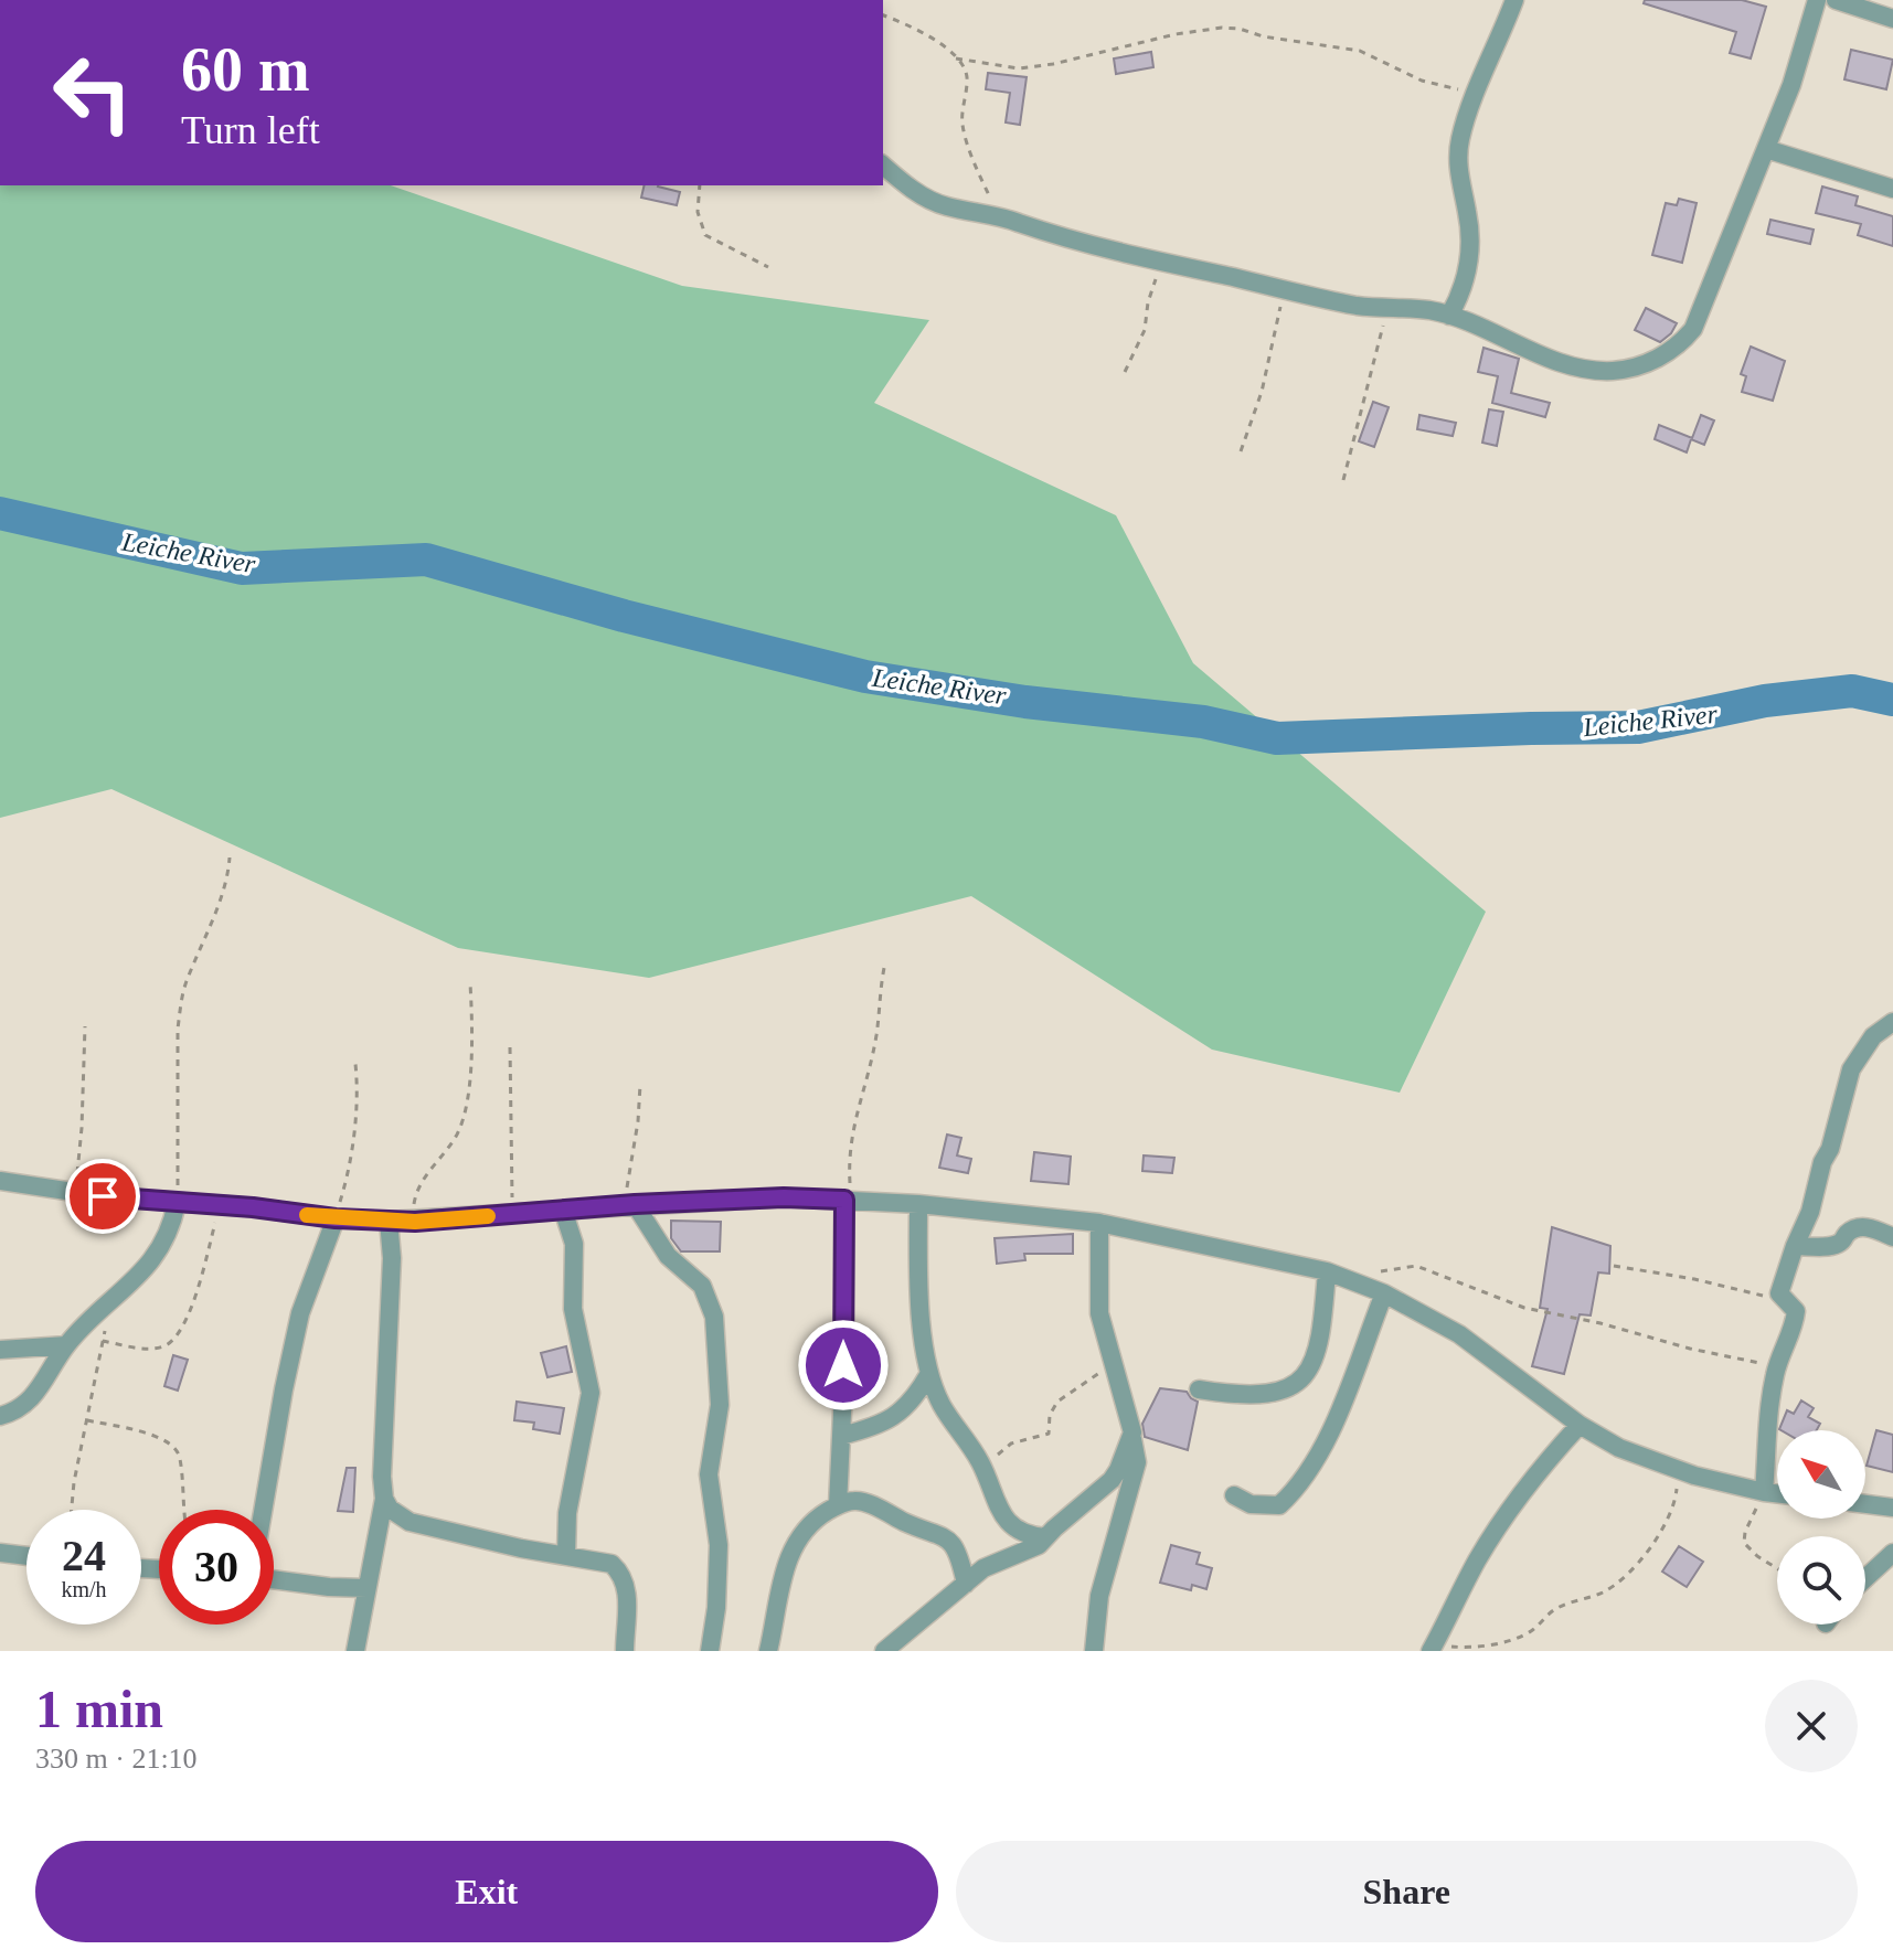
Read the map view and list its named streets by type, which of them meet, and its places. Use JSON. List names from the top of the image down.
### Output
{
  "water": ["Leiche River"],
  "north": "top left",
  "page": {
    "turn": ["60 m", "Turn left"],
    "speed": "24 km/h",
    "limit": "30",
    "heading": ["1 min", "330 m · 21:10"],
    "buttons": ["Exit", "Share"]
  }
}
